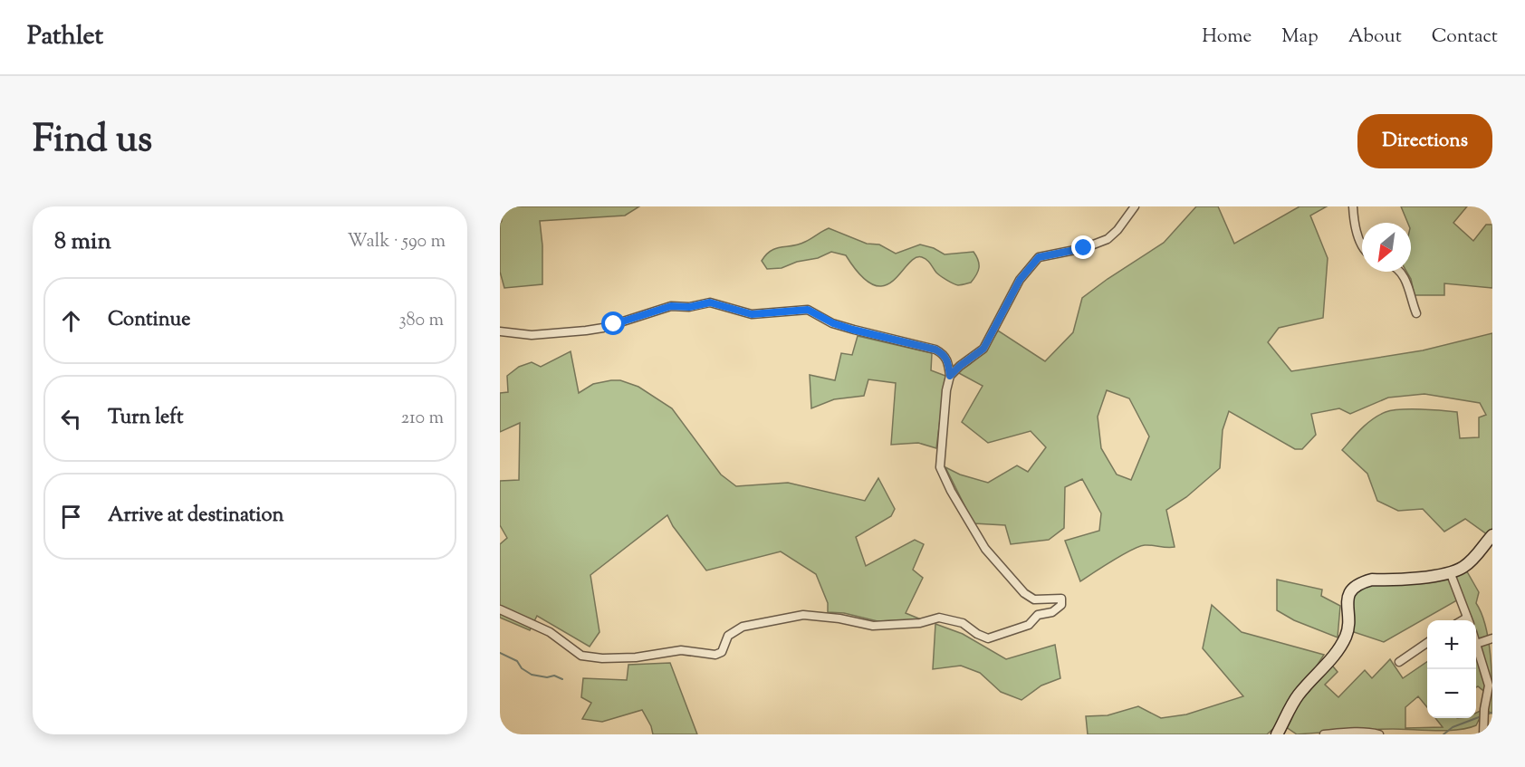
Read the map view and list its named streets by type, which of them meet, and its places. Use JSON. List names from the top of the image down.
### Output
{
  "north": "bottom left",
  "page": {
    "header": "Pathlet",
    "nav": [
      "Home",
      "Map",
      "About",
      "Contact"
    ],
    "title": "Find us",
    "buttons": "Directions",
    "heading": ["8 min", "Walk · 590 m"],
    "list": [
      ["Continue", "380 m"],
      ["Turn left", "210 m"],
      "Arrive at destination"
    ],
    "map_buttons": ["+", "−"]
  }
}
